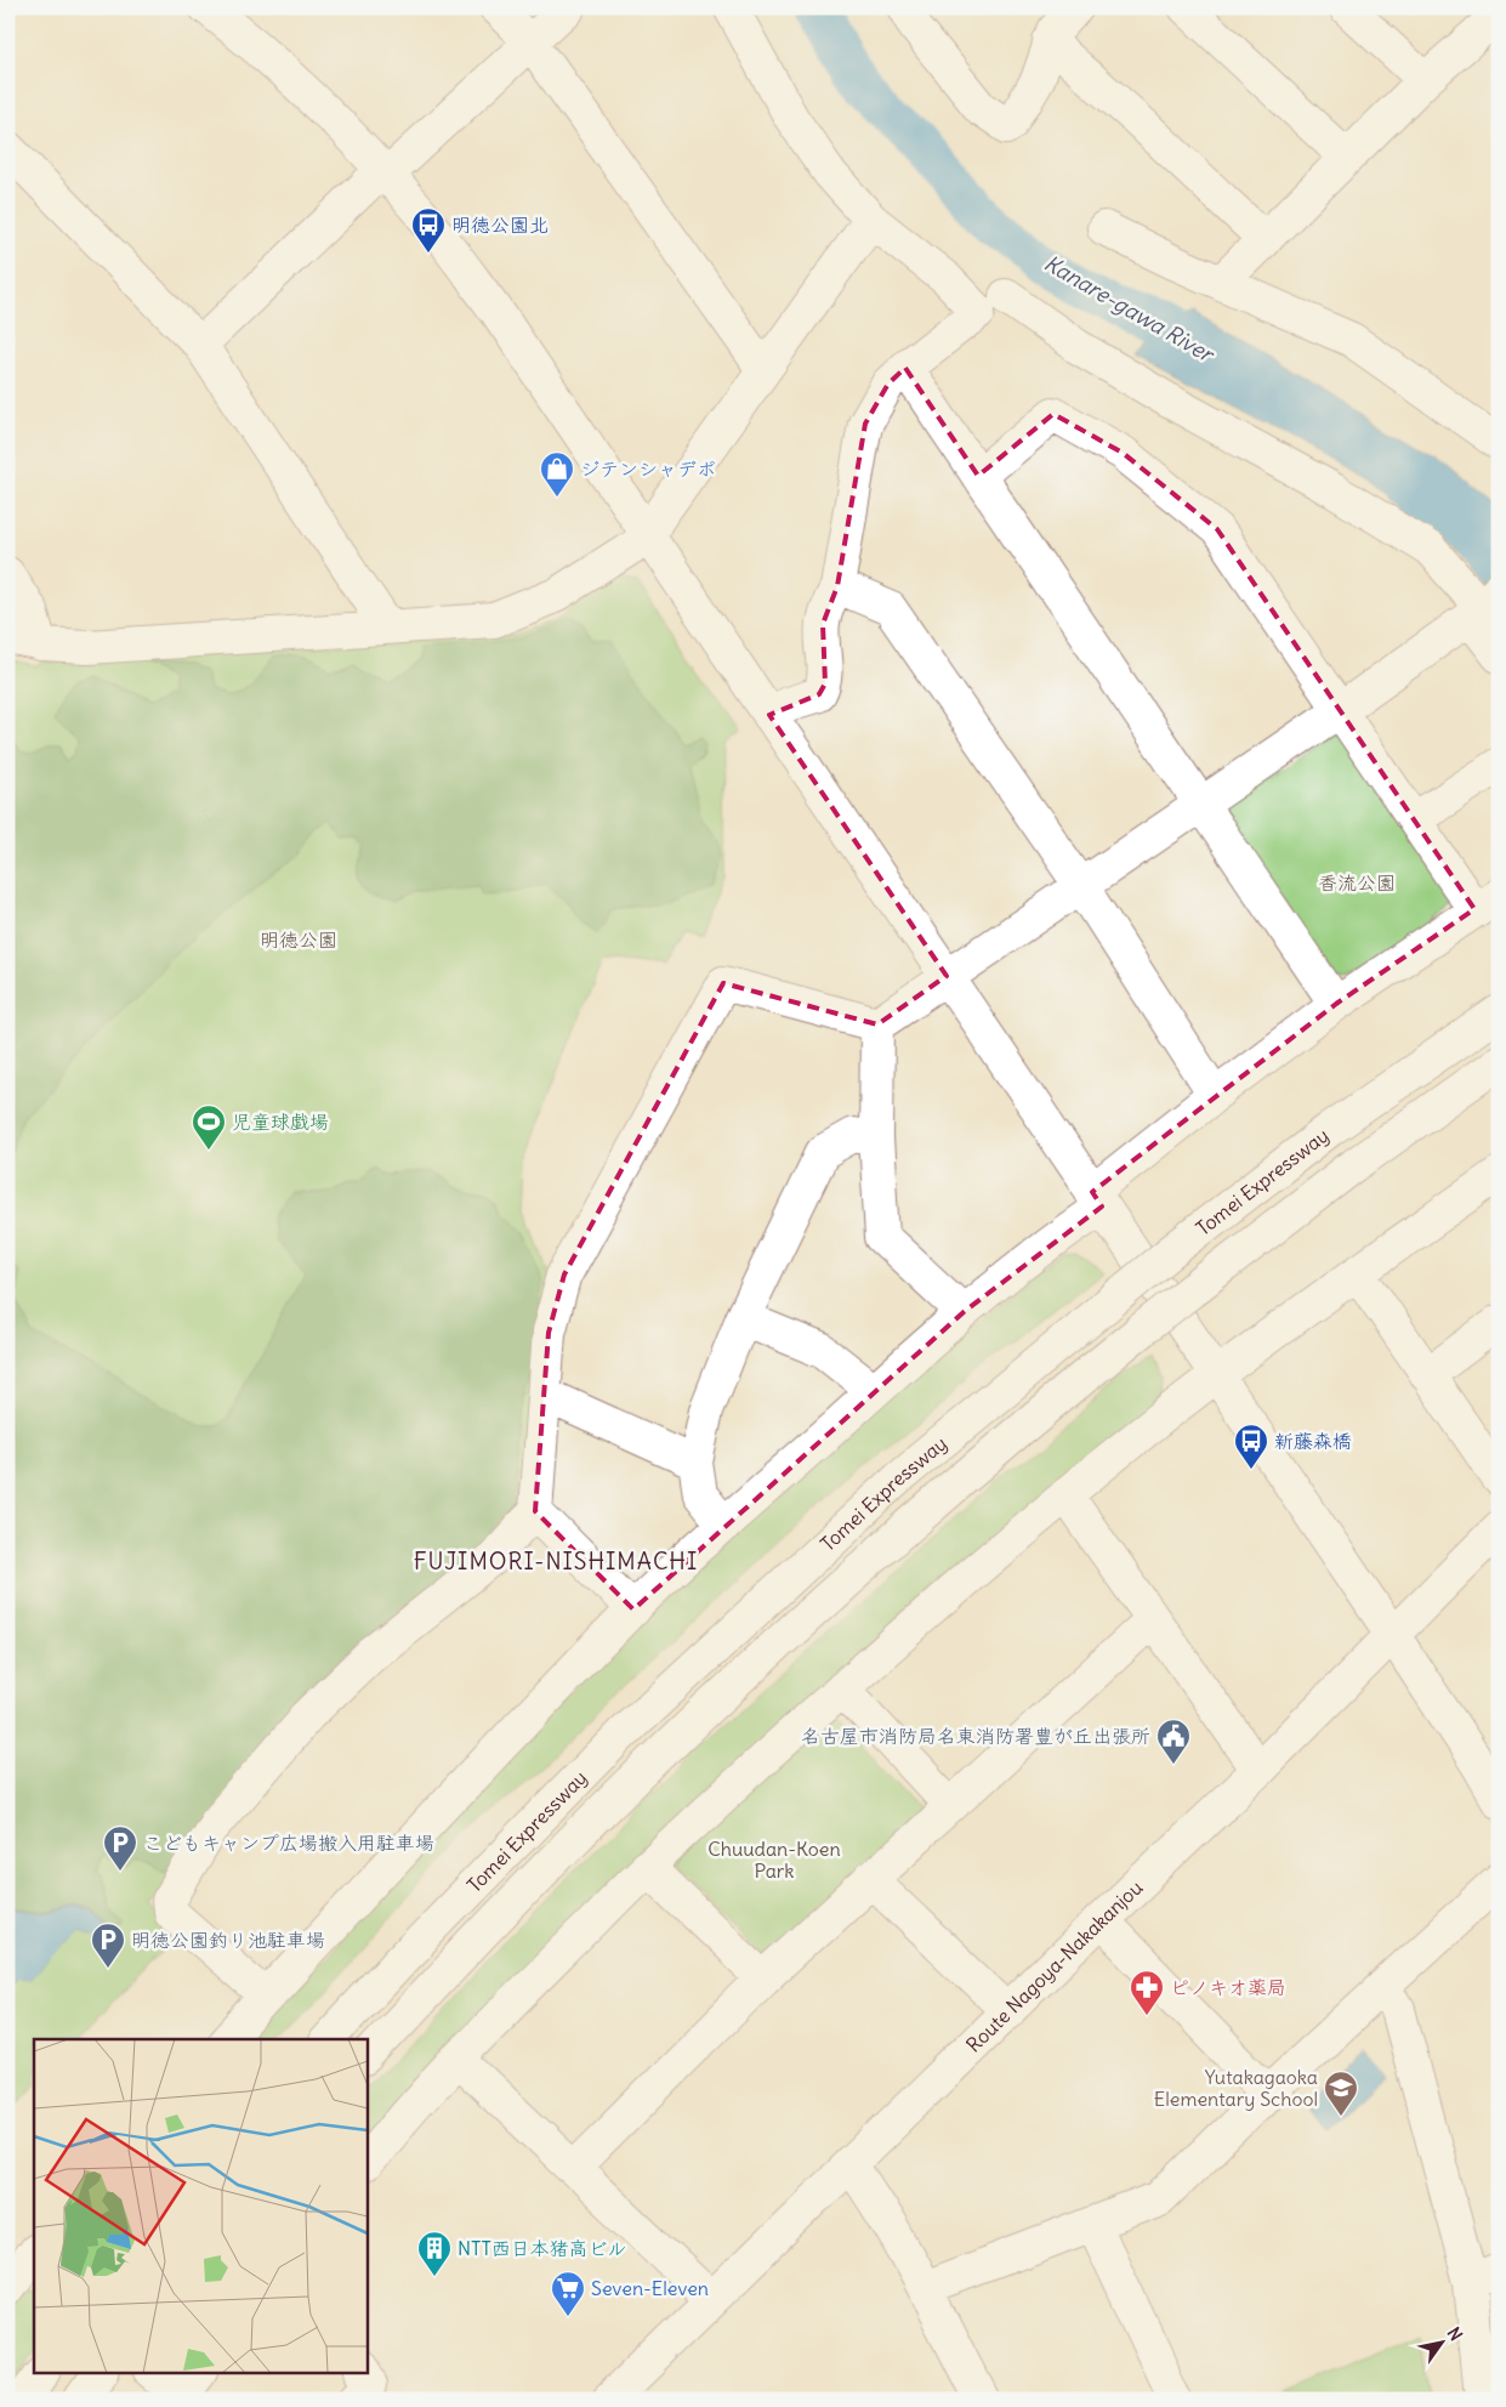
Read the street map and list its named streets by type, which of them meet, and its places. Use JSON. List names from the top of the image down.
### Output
{
  "streets": {
    "main road": ["Tomei Expressway", "Route Nagoya-Nakakanjou"]
  },
  "districts": ["FUJIMORI-NISHIMACHI"],
  "water": ["Kanare-gawa River"],
  "parks": ["香流公園", "明徳公園", "Chuudan-Koen Park"],
  "places": {
    "bus stop": ["明徳公園北", "新藤森橋"],
    "shop": ["ジテンシャデポ"],
    "sports": ["児童球戯場"],
    "public building": ["名古屋市消防局名東消防署豊が丘出張所"],
    "parking": ["こどもキャンプ広場搬入用駐車場", "明徳公園釣り池駐車場"],
    "pharmacy": ["ピノキオ薬局"],
    "school or university": ["Yutakagaoka Elementary School"],
    "building": ["NTT西日本猪高ビル"],
    "supermarket": ["Seven-Eleven"]
  },
  "north": "top right"
}
